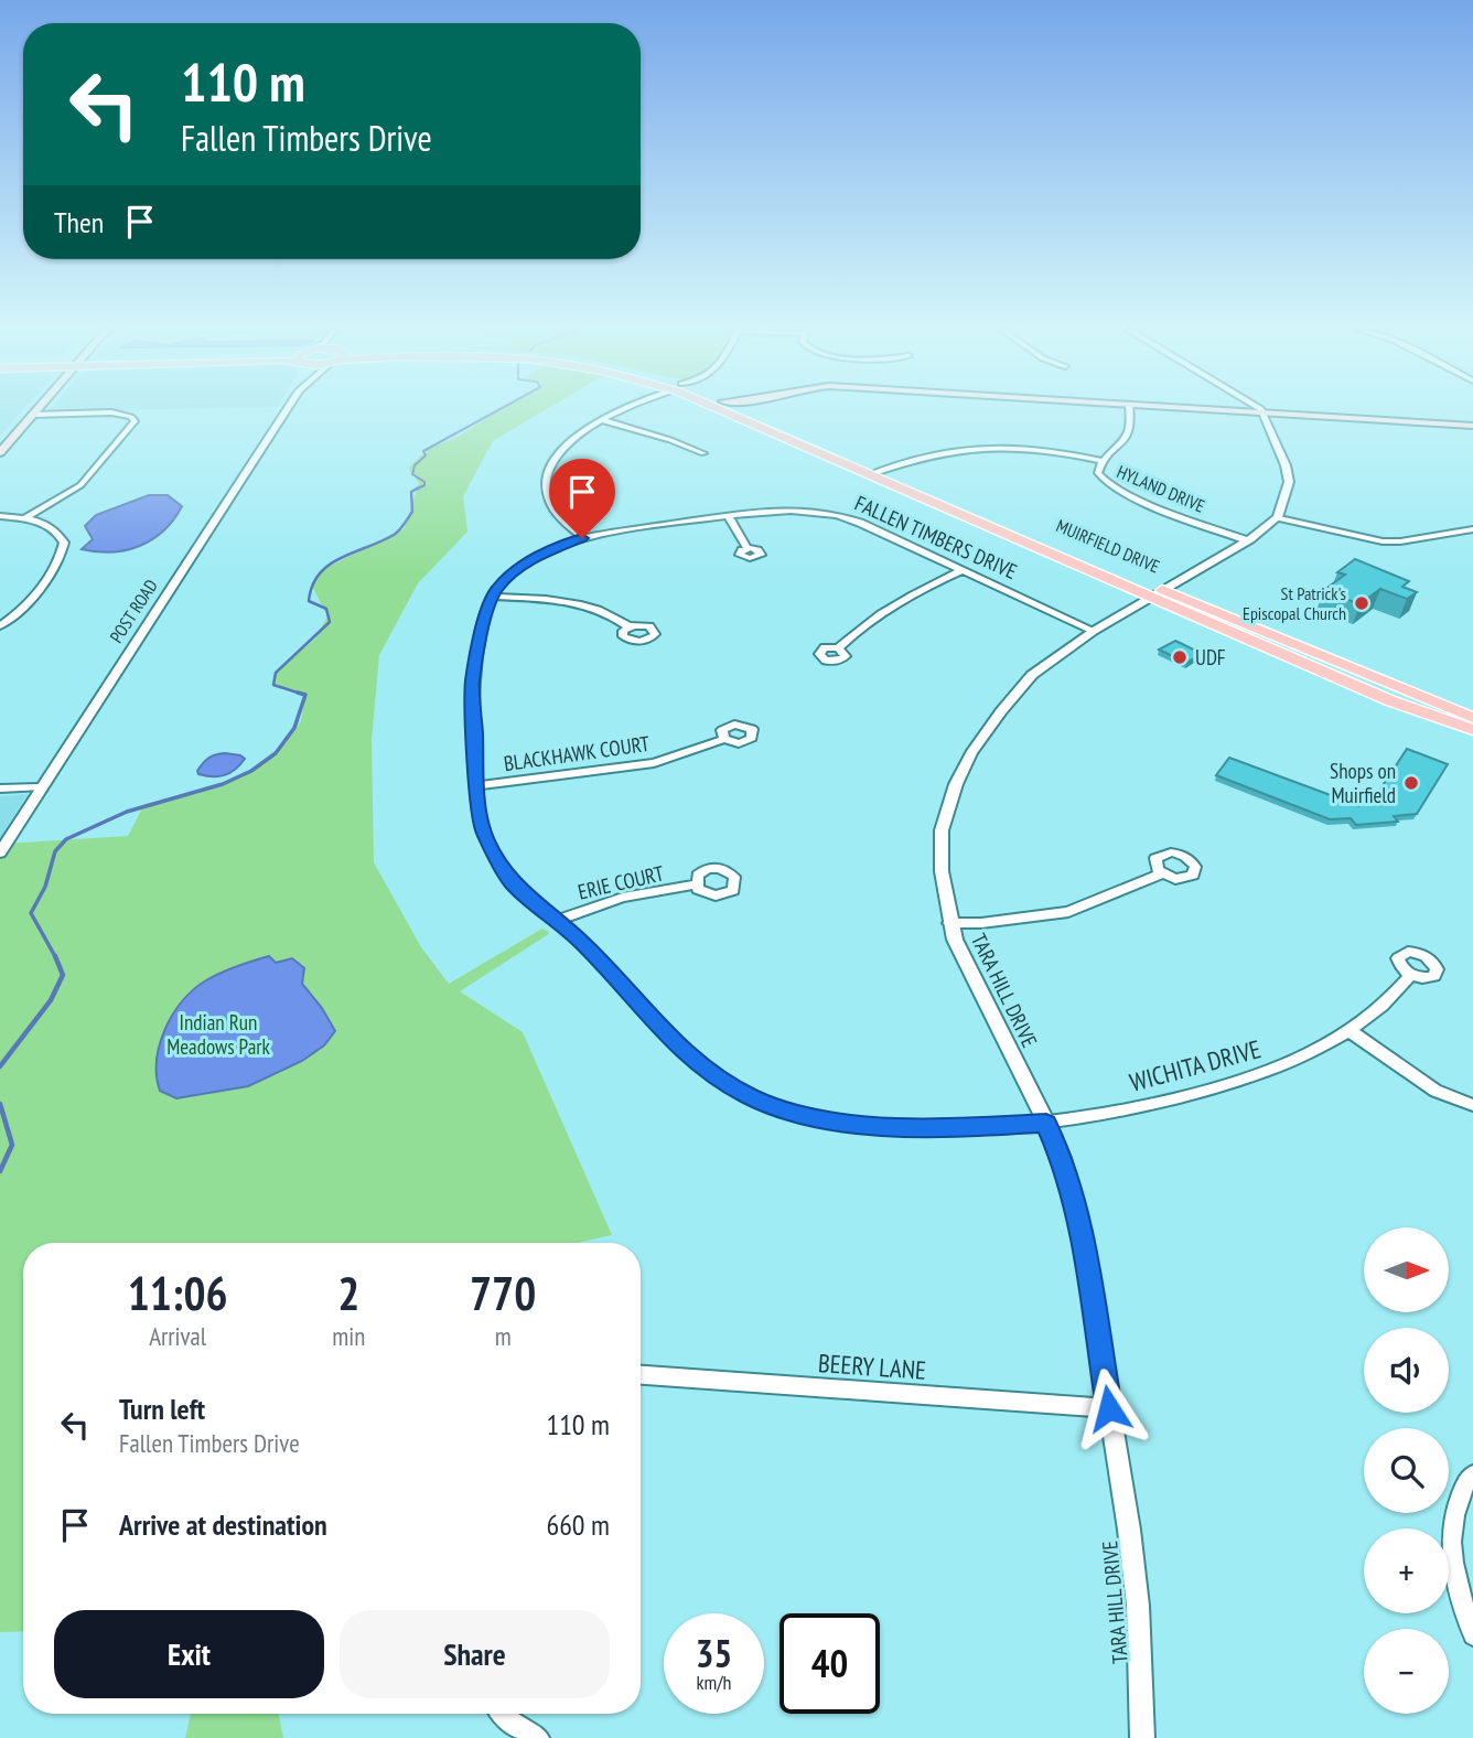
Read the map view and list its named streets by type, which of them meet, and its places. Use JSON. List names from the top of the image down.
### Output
{
  "streets": {
    "main road": ["MUIRFIELD DRIVE"],
    "street": [
      "HYLAND DRIVE",
      "FALLEN TIMBERS DRIVE",
      "POST ROAD",
      "BLACKHAWK COURT",
      "ERIE COURT",
      "TARA HILL DRIVE",
      "WICHITA DRIVE",
      "BEERY LANE"
    ]
  },
  "crossings": [
    ["HYLAND DRIVE", "TARA HILL DRIVE"],
    ["FALLEN TIMBERS DRIVE", "BLACKHAWK COURT"],
    ["FALLEN TIMBERS DRIVE", "ERIE COURT"],
    ["FALLEN TIMBERS DRIVE", "TARA HILL DRIVE"],
    ["FALLEN TIMBERS DRIVE", "WICHITA DRIVE"],
    ["MUIRFIELD DRIVE", "TARA HILL DRIVE"],
    ["TARA HILL DRIVE", "WICHITA DRIVE"],
    ["TARA HILL DRIVE", "BEERY LANE"]
  ],
  "parks": ["Indian Run Meadows Park"],
  "places": ["St Patrick's Episcopal Church", "UDF", "Shops on Muirfield"],
  "north": "right",
  "page": {
    "turn": ["110 m", "Fallen Timbers Drive"],
    "then": "Then",
    "map_buttons": ["+", "−"],
    "eta": [
      "11:06",
      "Arrival",
      "2",
      "min",
      "770",
      "m"
    ],
    "list": [
      {
        "name": "Turn left",
        "note": "Fallen Timbers Drive",
        "value": "110 m"
      },
      {
        "name": "Arrive at destination",
        "value": "660 m"
      }
    ],
    "buttons": ["Exit", "Share"],
    "speed": "35 km/h",
    "limit": "40"
  }
}
